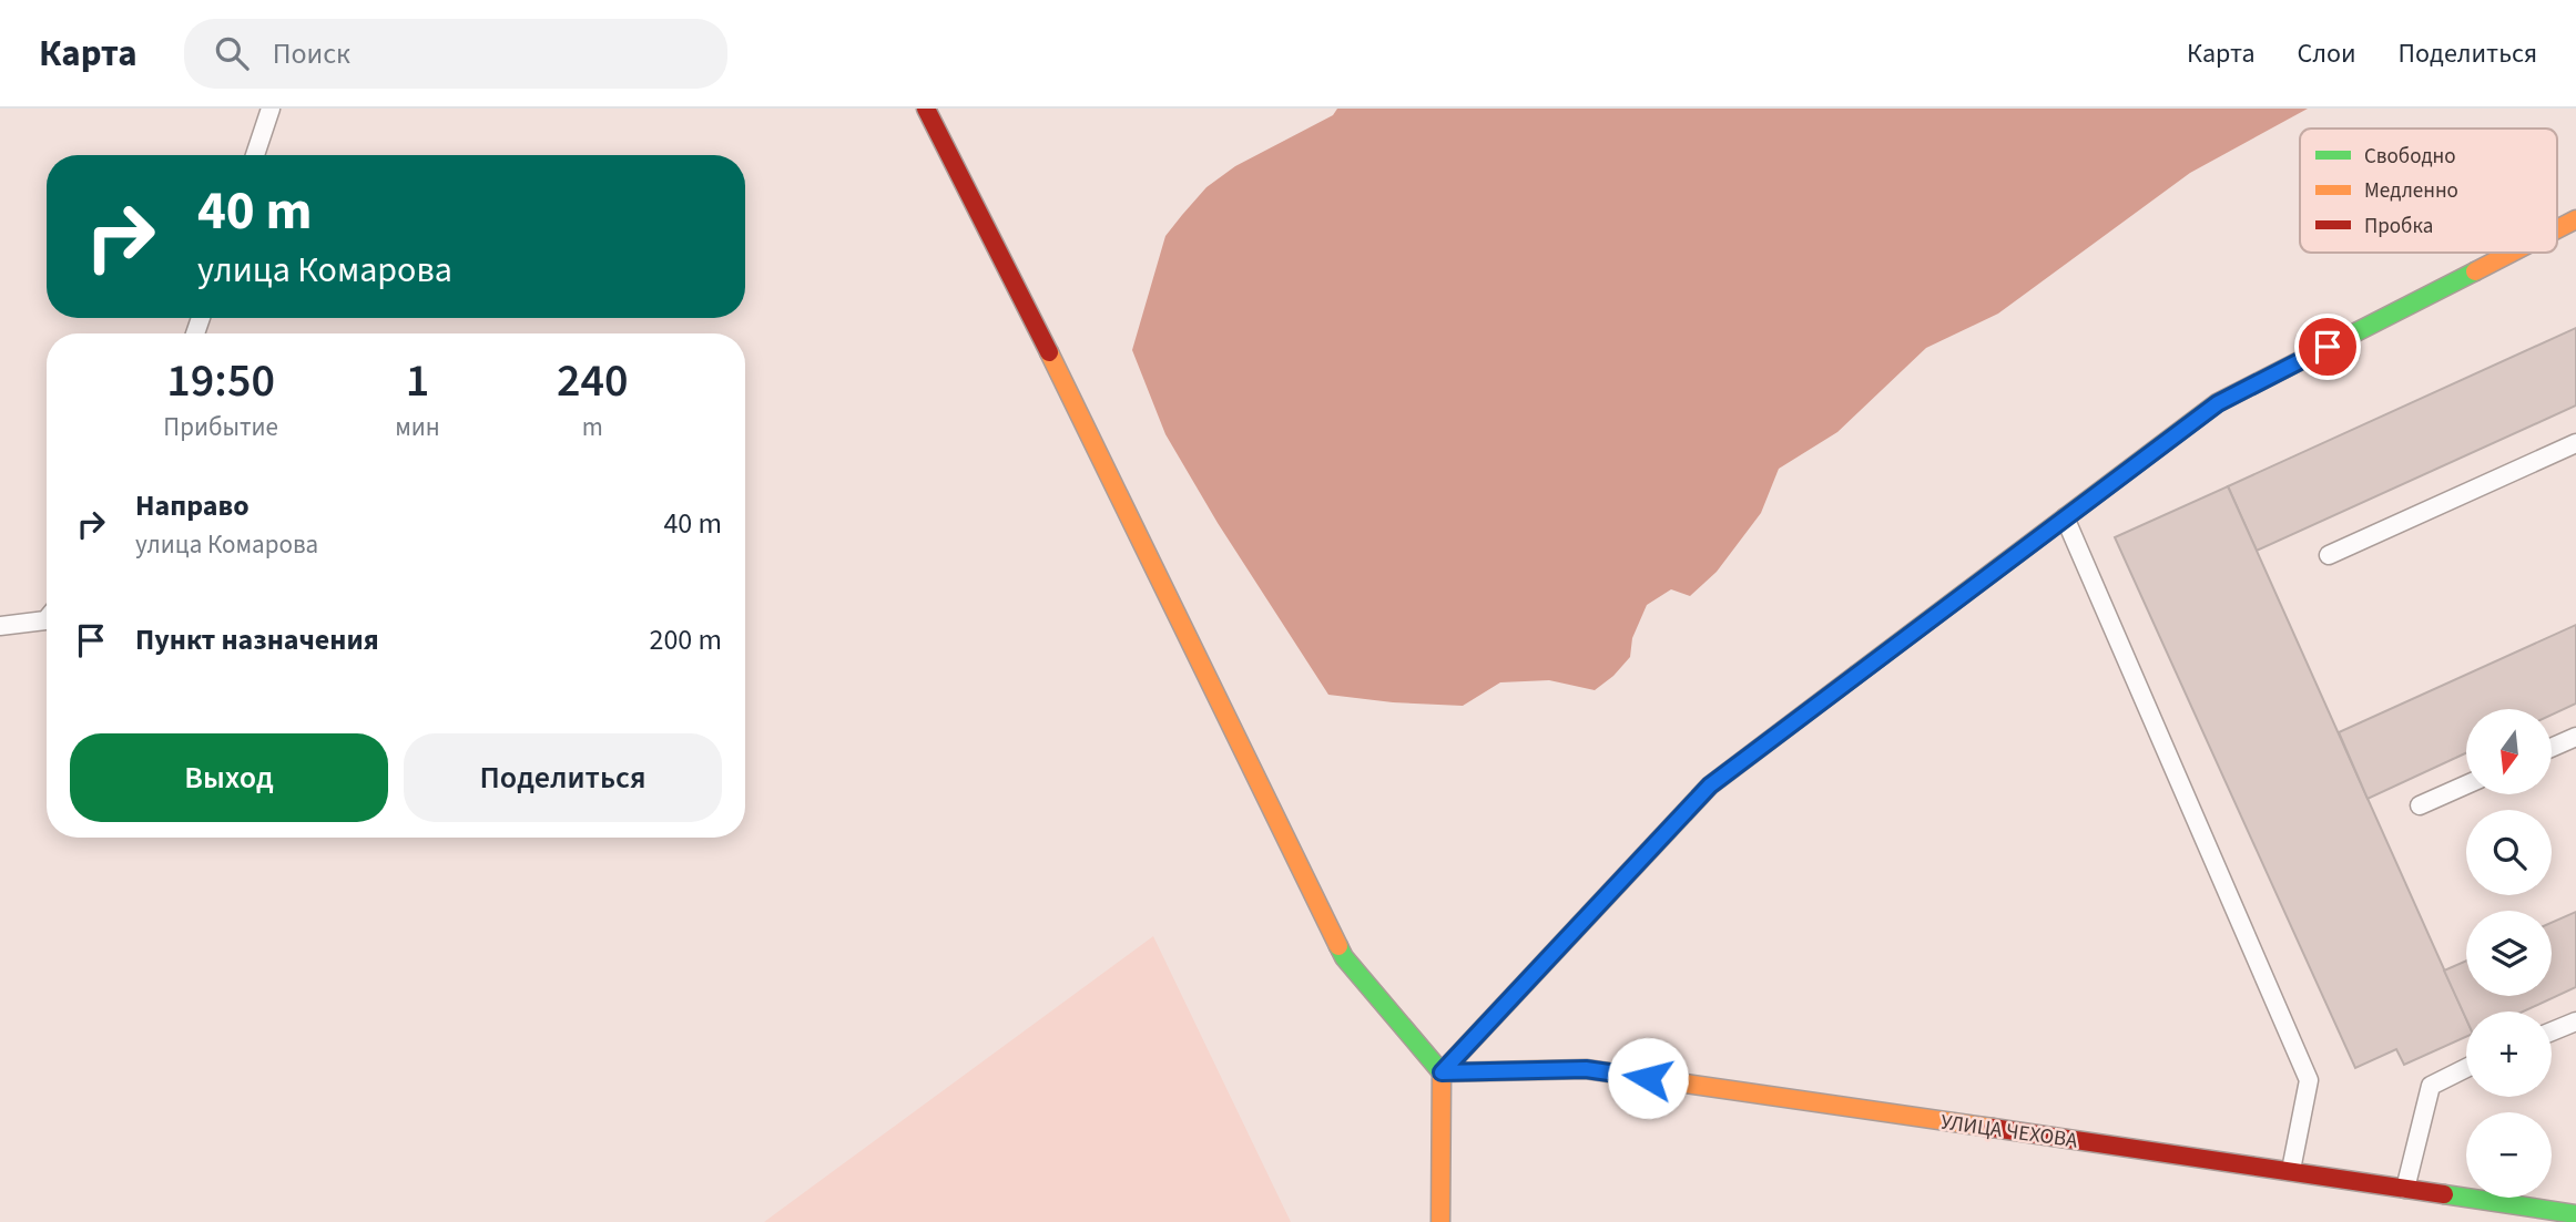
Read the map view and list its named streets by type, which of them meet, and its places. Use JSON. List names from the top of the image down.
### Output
{
  "streets": {
    "street": ["УЛИЦА ЧЕХОВА"]
  },
  "legend": ["Свободно", "Медленно", "Пробка"],
  "north": "bottom",
  "page": {
    "header": "Карта",
    "search": "Поиск",
    "nav": ["Карта", "Слои", "Поделиться"],
    "turn": ["40 m", "улица Комарова"],
    "eta": [
      "19:50",
      "Прибытие",
      "1",
      "мин",
      "240",
      "m"
    ],
    "list": [
      {
        "name": "Направо",
        "note": "улица Комарова",
        "value": "40 m"
      },
      {
        "name": "Пункт назначения",
        "value": "200 m"
      }
    ],
    "map_buttons": ["+", "−"],
    "buttons": ["Выход", "Поделиться"]
  }
}
